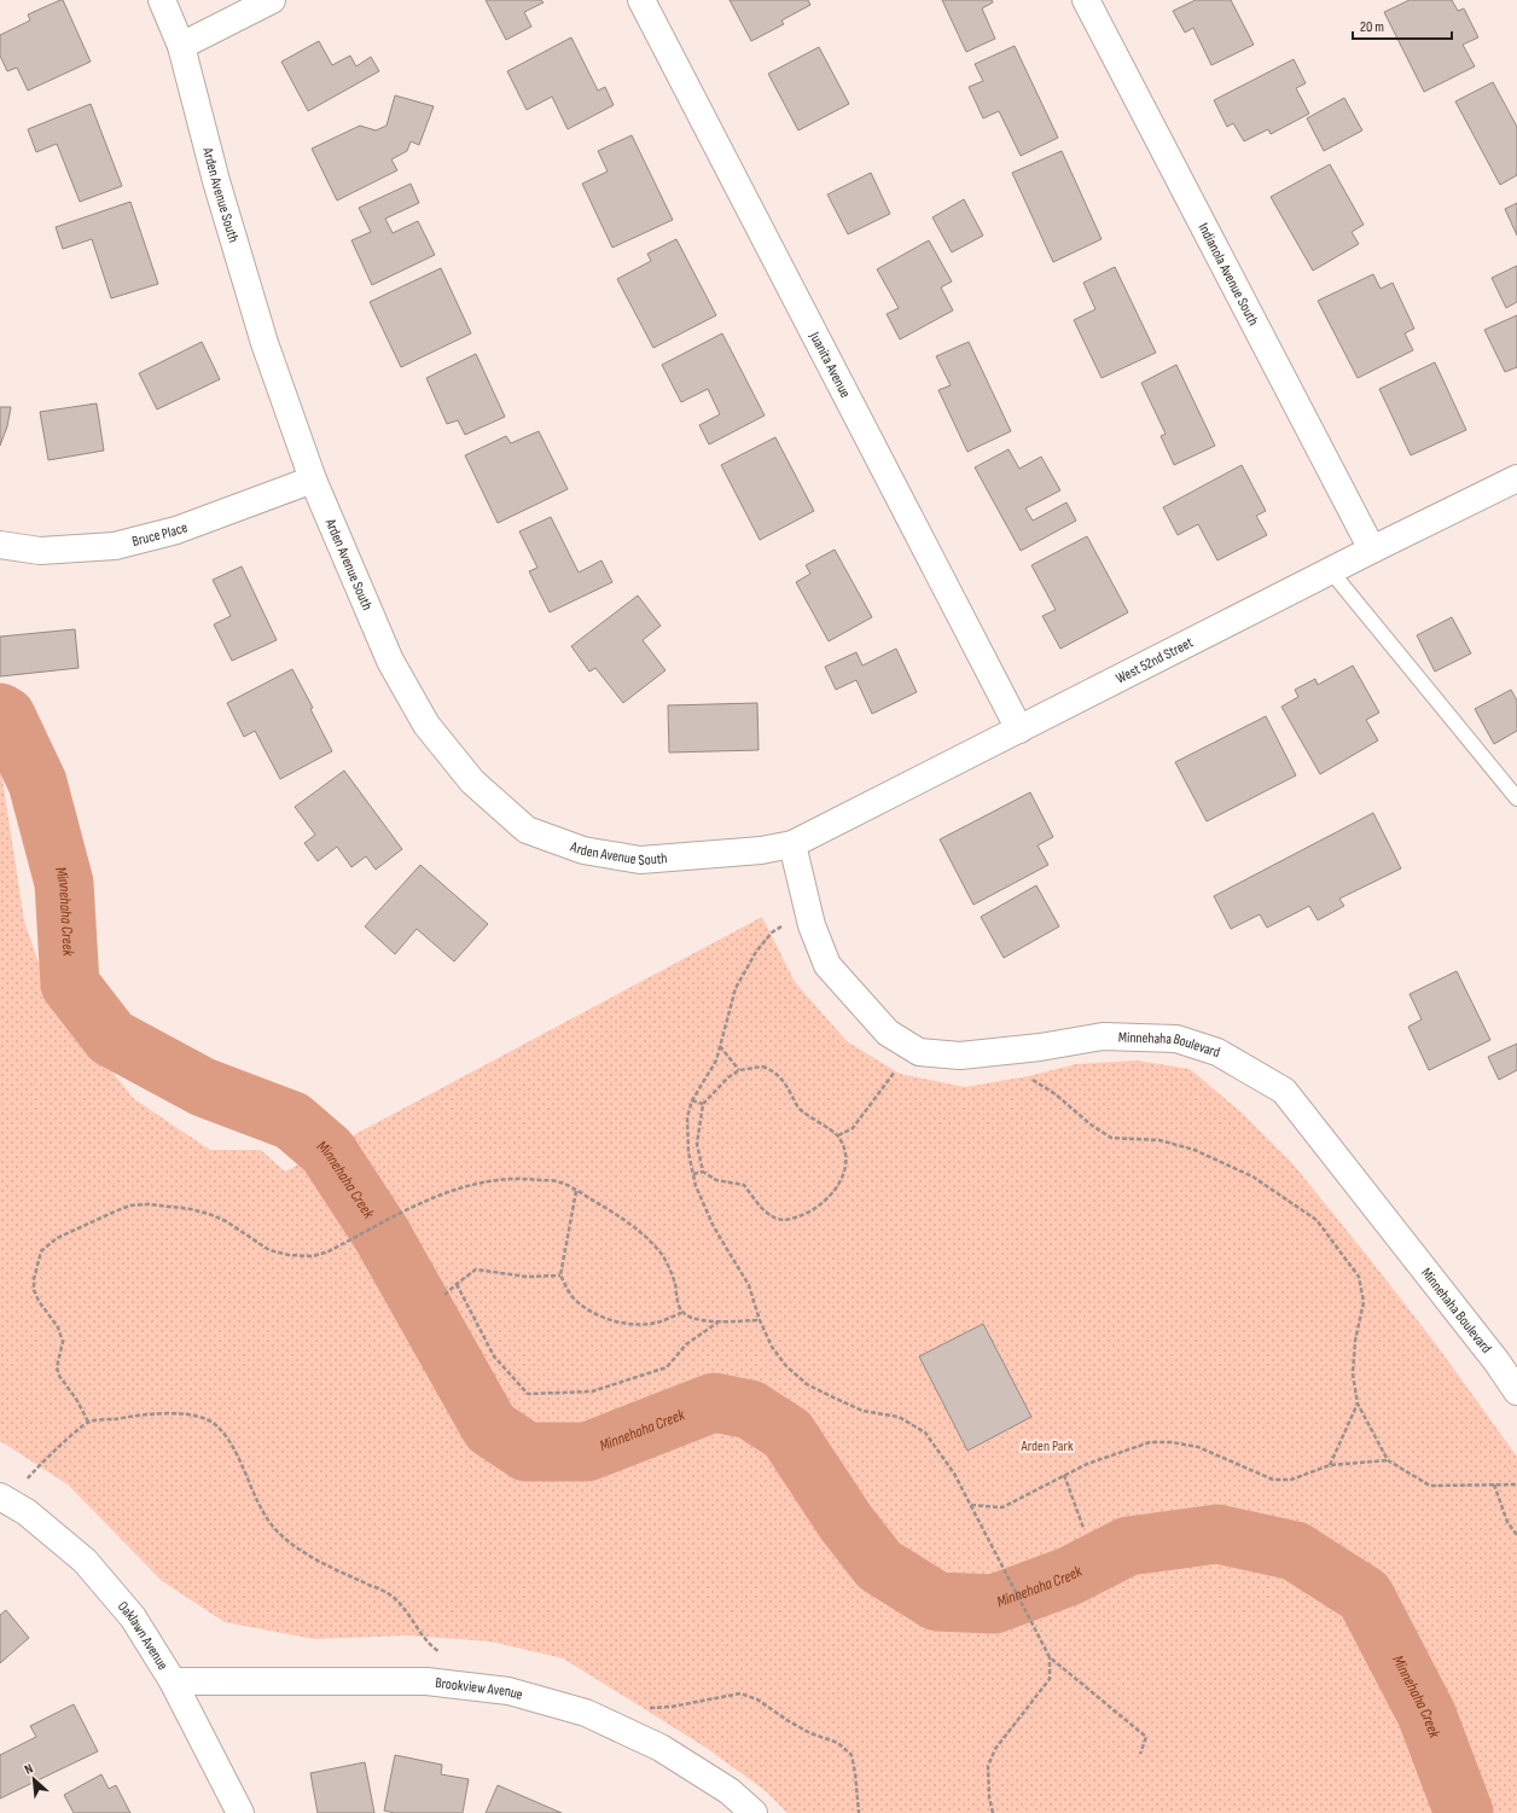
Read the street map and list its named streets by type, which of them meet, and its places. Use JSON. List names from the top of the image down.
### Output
{
  "streets": {
    "street": [
      "Arden Avenue South",
      "Indianola Avenue South",
      "Juanita Avenue",
      "Bruce Place",
      "West 52nd Street",
      "Minnehaha Boulevard",
      "Oaklawn Avenue",
      "Brookview Avenue"
    ]
  },
  "crossings": [
    ["Arden Avenue South", "Bruce Place"],
    ["Arden Avenue South", "West 52nd Street"],
    ["Arden Avenue South", "Minnehaha Boulevard"],
    ["Indianola Avenue South", "West 52nd Street"],
    ["Juanita Avenue", "West 52nd Street"],
    ["West 52nd Street", "Minnehaha Boulevard"],
    ["Oaklawn Avenue", "Brookview Avenue"]
  ],
  "water": ["Minnehaha Creek"],
  "parks": ["Arden Park"],
  "scale_bar": "20 m",
  "north": "top left"
}
